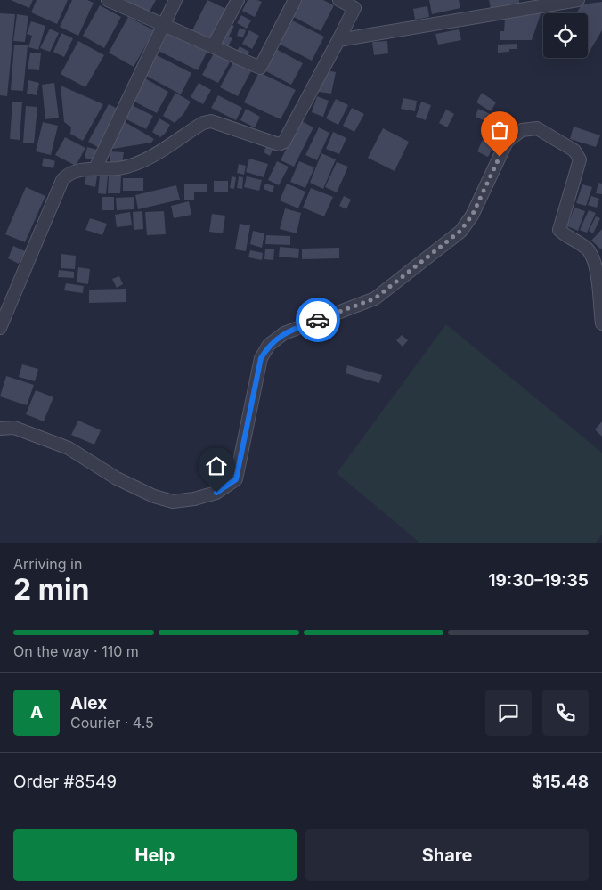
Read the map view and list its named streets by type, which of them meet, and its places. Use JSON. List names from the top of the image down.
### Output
{
  "page": {
    "heading": ["2 min", "Arriving in", "19:30–19:35"],
    "panel": [
      "Alex",
      "Courier · 4.5",
      "Order #8549",
      "$15.48"
    ],
    "bar": "On the way · 110 m",
    "round": "A",
    "buttons": ["Help", "Share"]
  }
}
